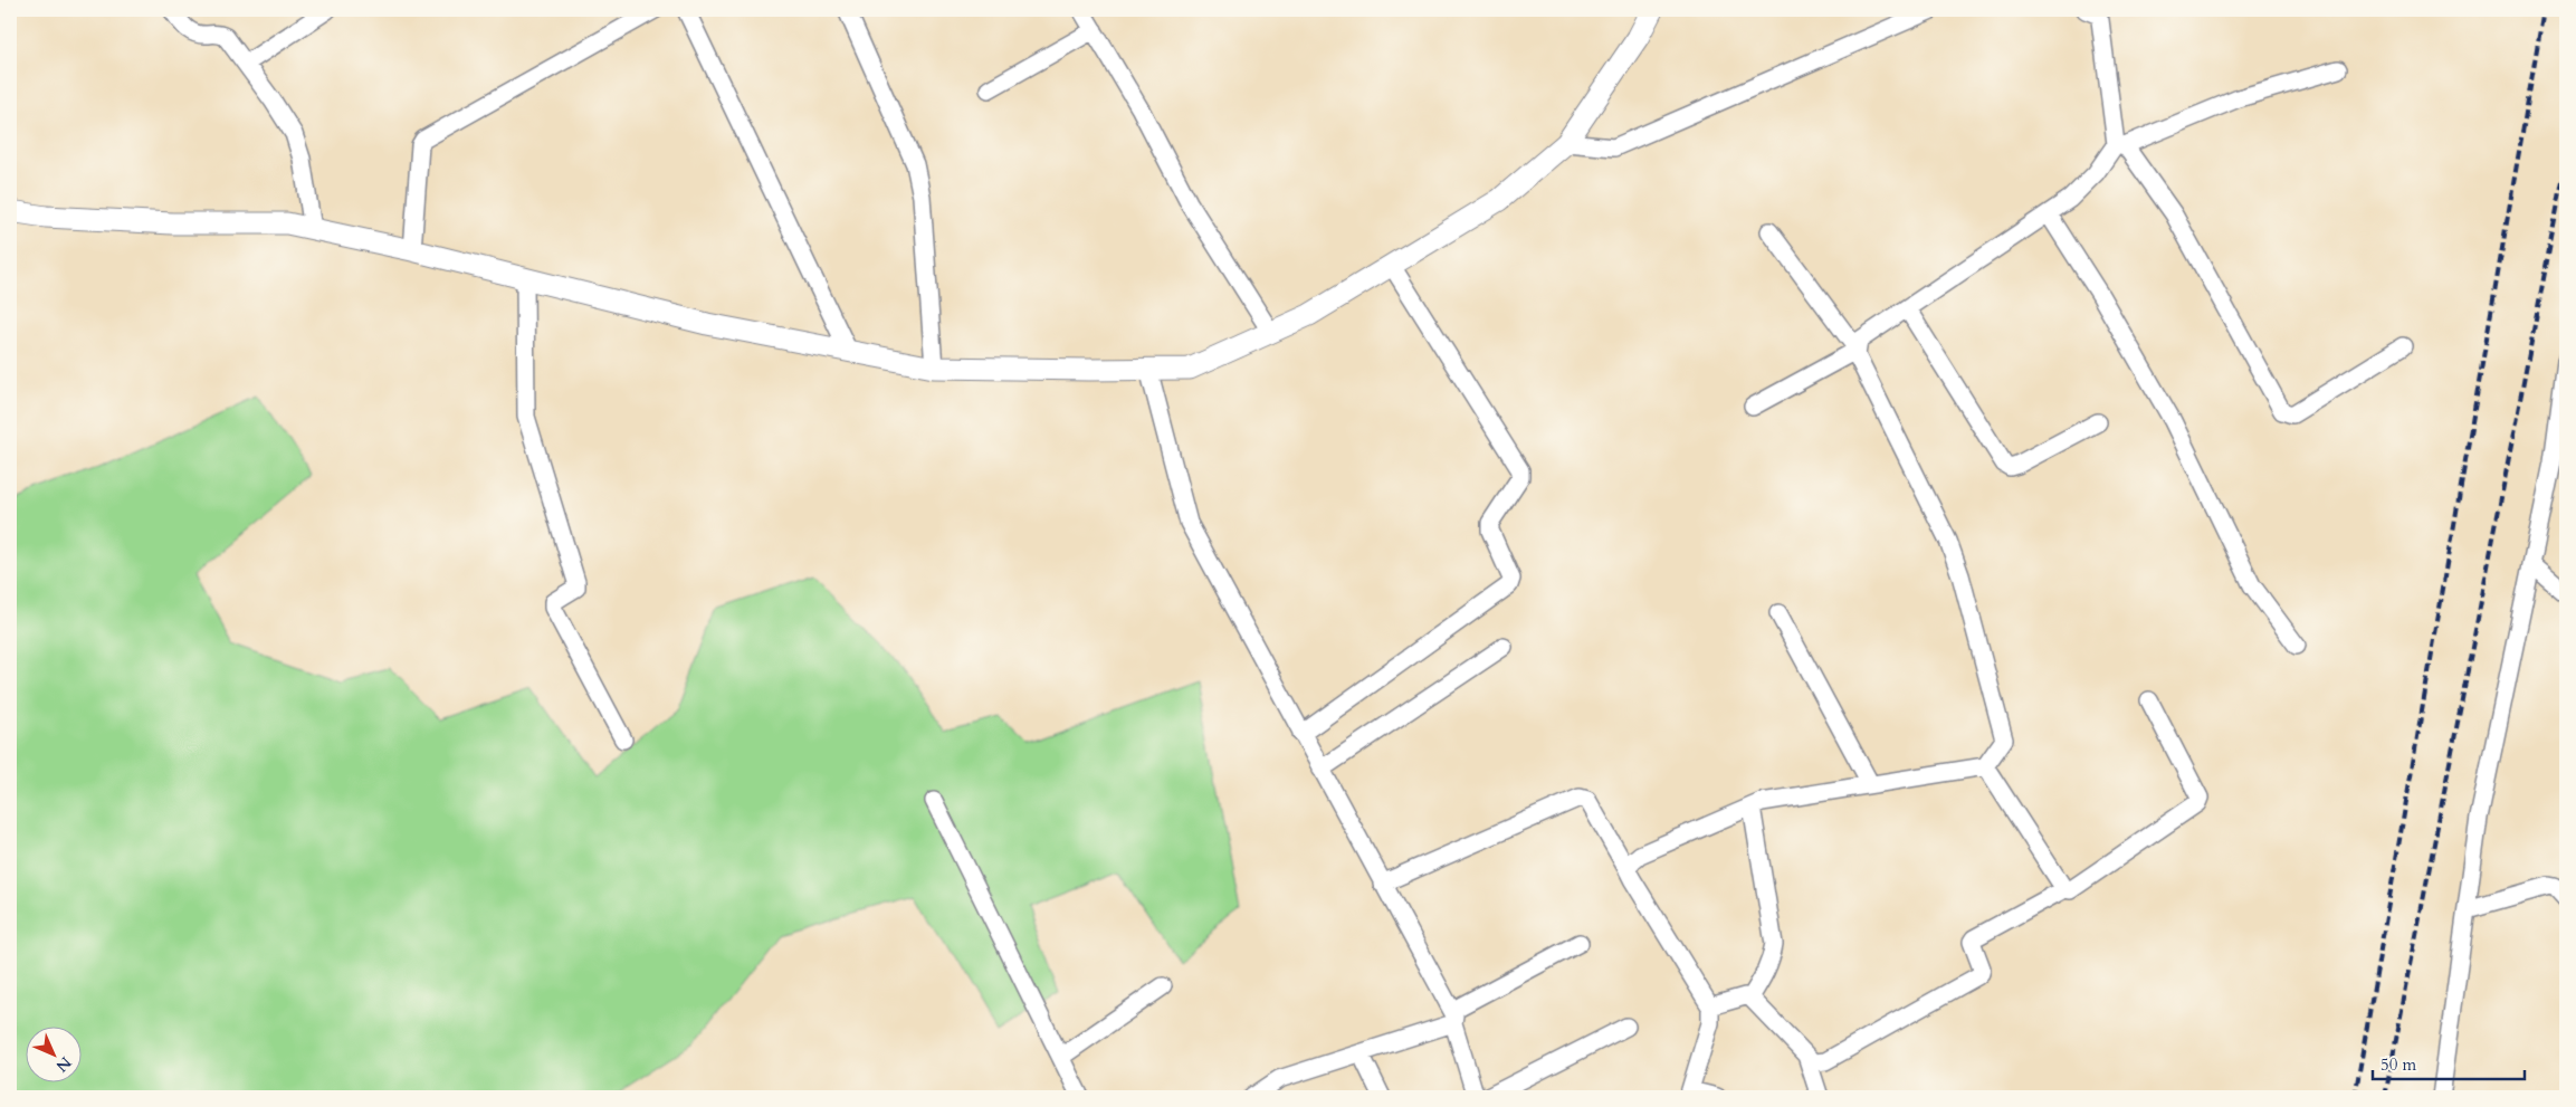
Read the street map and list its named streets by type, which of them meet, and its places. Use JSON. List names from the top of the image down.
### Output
{
  "scale_bar": "50 m",
  "north": "bottom right"
}
